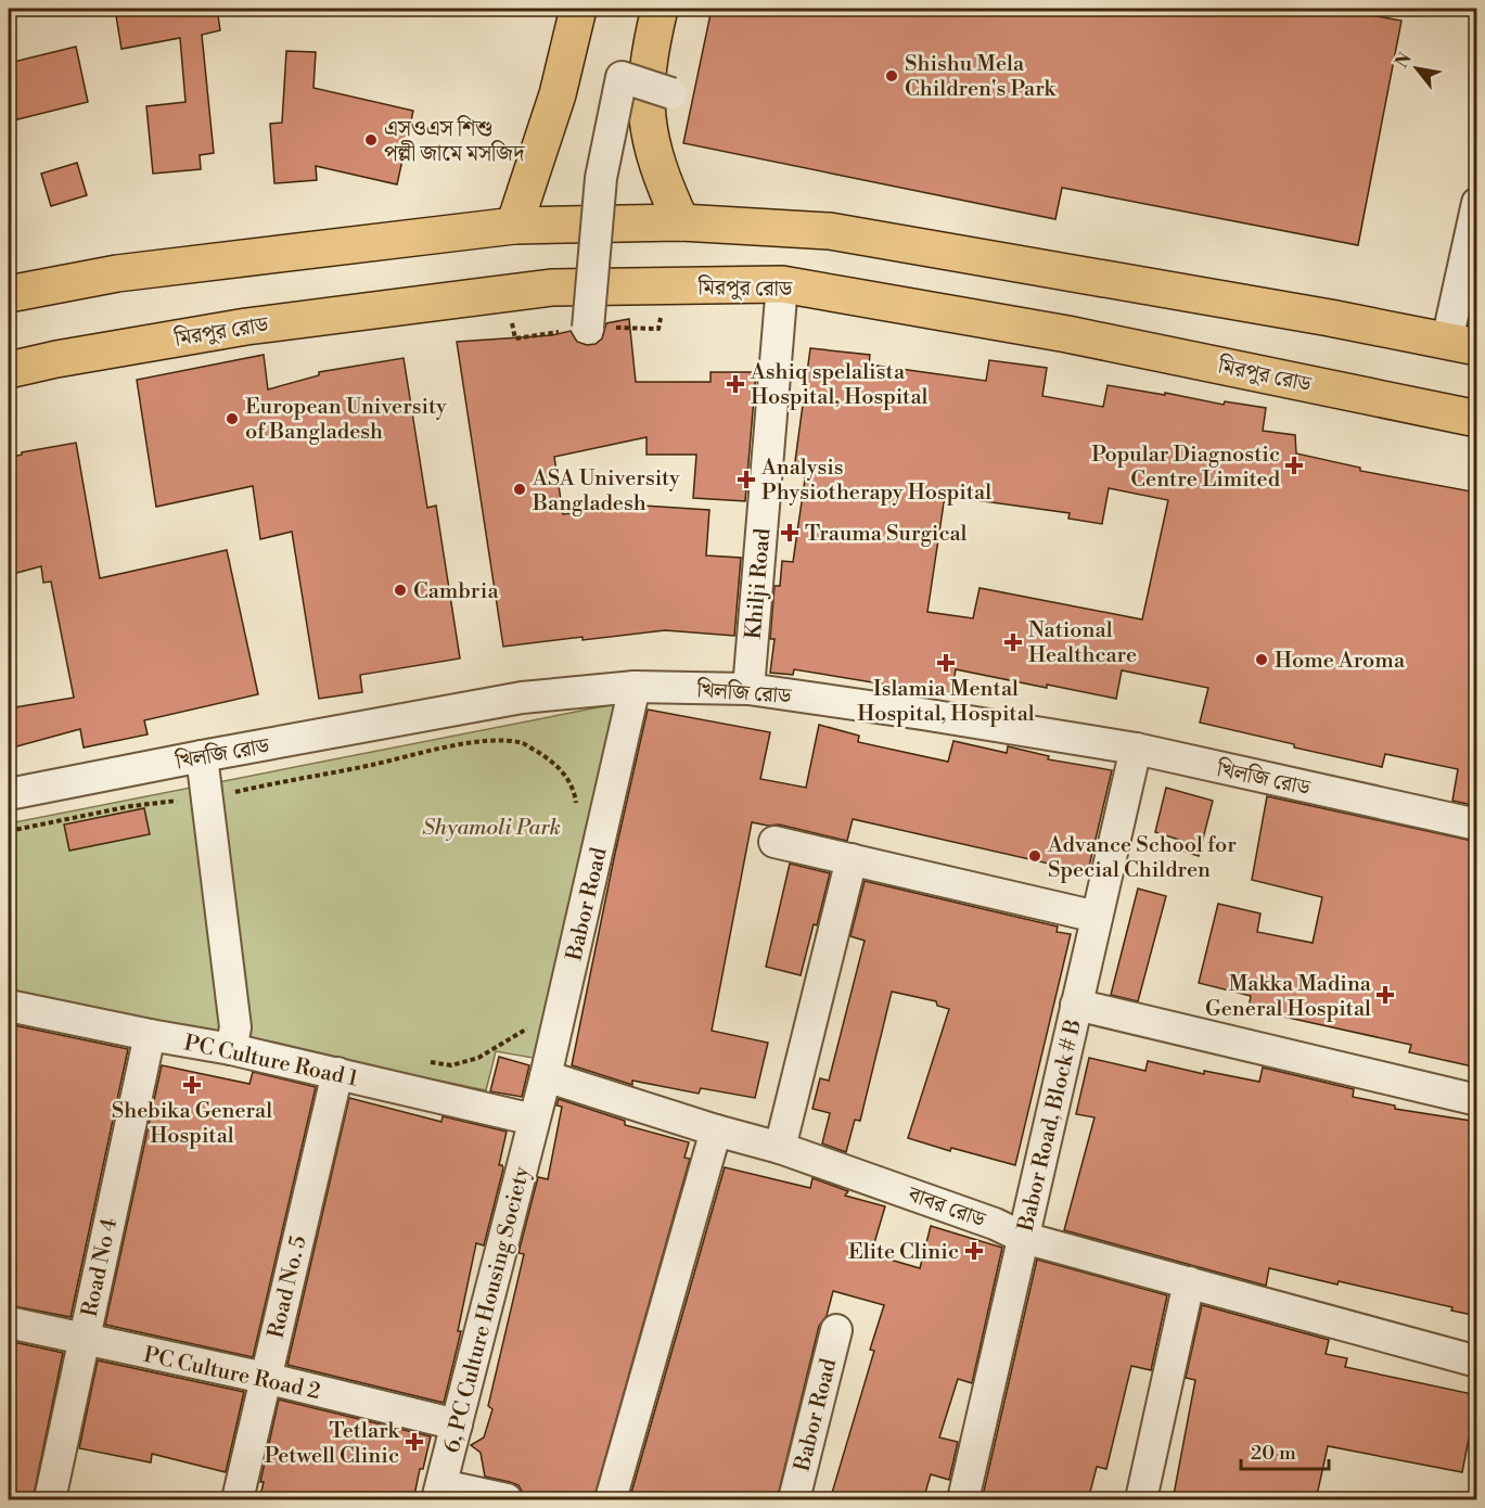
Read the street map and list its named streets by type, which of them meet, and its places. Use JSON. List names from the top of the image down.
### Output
{
  "streets": {
    "main road": ["মিরপুর রোড"],
    "street": [
      "Khilji Road",
      "খিলজি রোড",
      "Babor Road",
      "PC Culture Road 1",
      "Babor Road, Block # B",
      "বাবর রোড",
      "Road No 4",
      "Road No. 5",
      "6, PC Culture Housing Society",
      "PC Culture Road 2"
    ]
  },
  "crossings": [
    ["মিরপুর রোড", "Khilji Road"],
    ["Khilji Road", "খিলজি রোড"],
    ["খিলজি রোড", "Babor Road"],
    ["খিলজি রোড", "Babor Road, Block # B"],
    ["Babor Road", "PC Culture Road 1"],
    ["Babor Road", "বাবর রোড"],
    ["Babor Road", "6, PC Culture Housing Society"],
    ["PC Culture Road 1", "Road No 4"],
    ["PC Culture Road 1", "Road No. 5"],
    ["PC Culture Road 1", "6, PC Culture Housing Society"],
    ["Babor Road, Block # B", "বাবর রোড"],
    ["Road No 4", "PC Culture Road 2"],
    ["Road No. 5", "PC Culture Road 2"],
    ["6, PC Culture Housing Society", "PC Culture Road 2"]
  ],
  "parks": ["Shyamoli Park"],
  "places": {
    "other": [
      "Shishu Mela Children's Park",
      "এসওএস শিশু পল্লী জামে মসজিদ",
      "European University of Bangladesh",
      "ASA University Bangladesh",
      "Cambria",
      "Home Aroma",
      "Advance School for Special Children"
    ],
    "health": [
      "Ashiq spelalista Hospital, Hospital",
      "Popular Diagnostic Centre Limited",
      "Analysis Physiotherapy Hospital",
      "Trauma Surgical",
      "National Healthcare",
      "Islamia Mental Hospital, Hospital",
      "Makka Madina General Hospital",
      "Shebika General Hospital",
      "Elite Clinic",
      "Tetlark Petwell Clinic"
    ]
  },
  "scale_bar": "20 m",
  "north": "top left"
}
